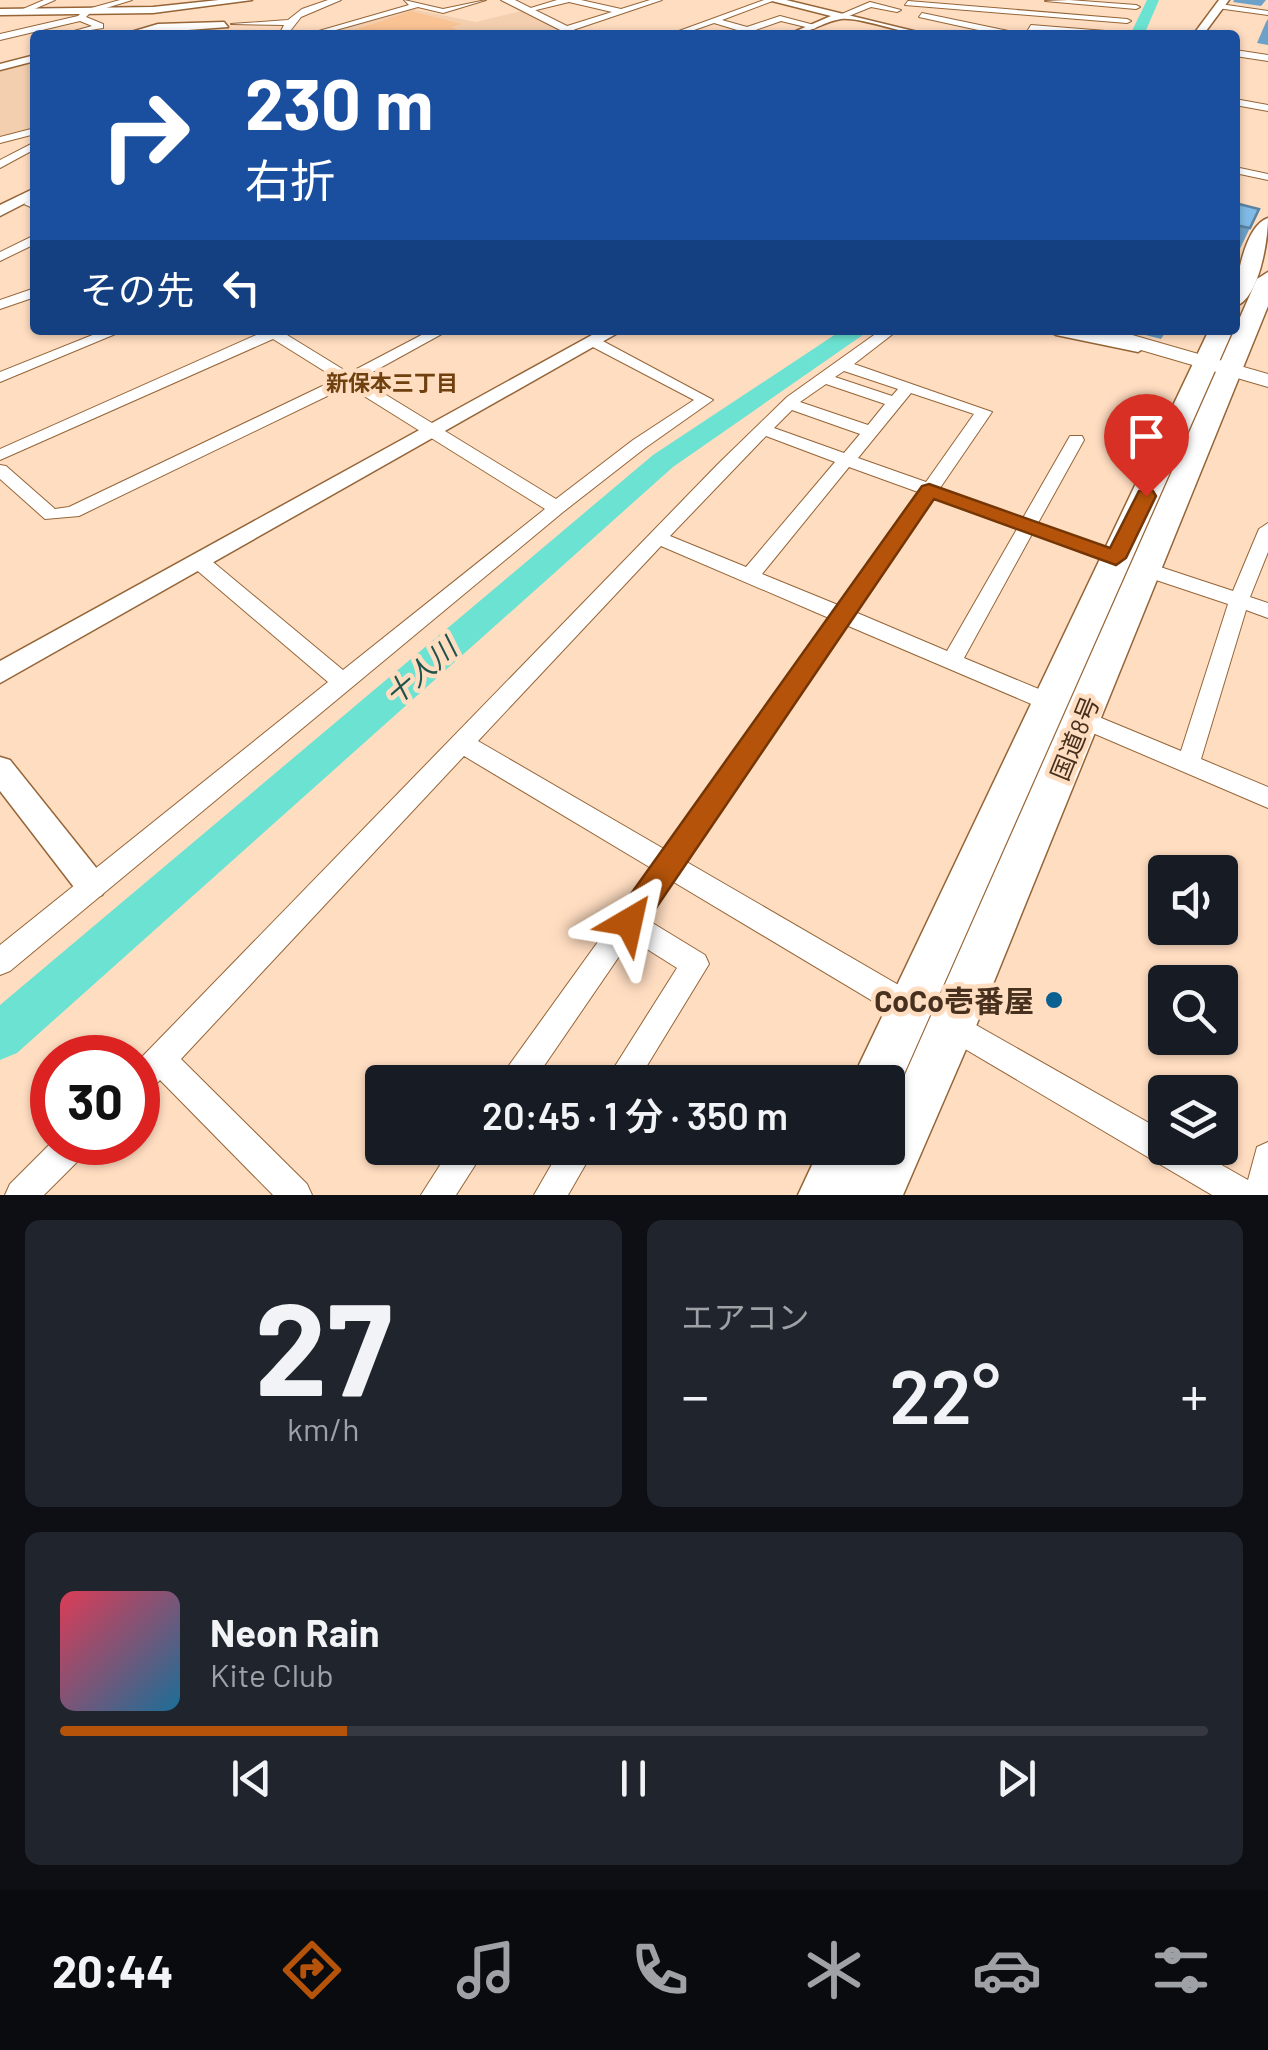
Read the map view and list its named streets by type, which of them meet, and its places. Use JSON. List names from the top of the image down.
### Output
{
  "streets": {
    "highway": ["国道8号"]
  },
  "districts": ["新保本三丁目"],
  "water": ["十人川"],
  "places": ["CoCo壱番屋"],
  "page": {
    "turn": ["230 m", "右折"],
    "then": "その先",
    "limit": "30",
    "trip": "20:45 · 1 分 · 350 m",
    "tile": [
      ["27", "km/h"],
      "エアコン"
    ],
    "heat": ["−", "22°", "+"],
    "song": ["Neon Rain", "Kite Club"],
    "tabs": "20:44"
  }
}
